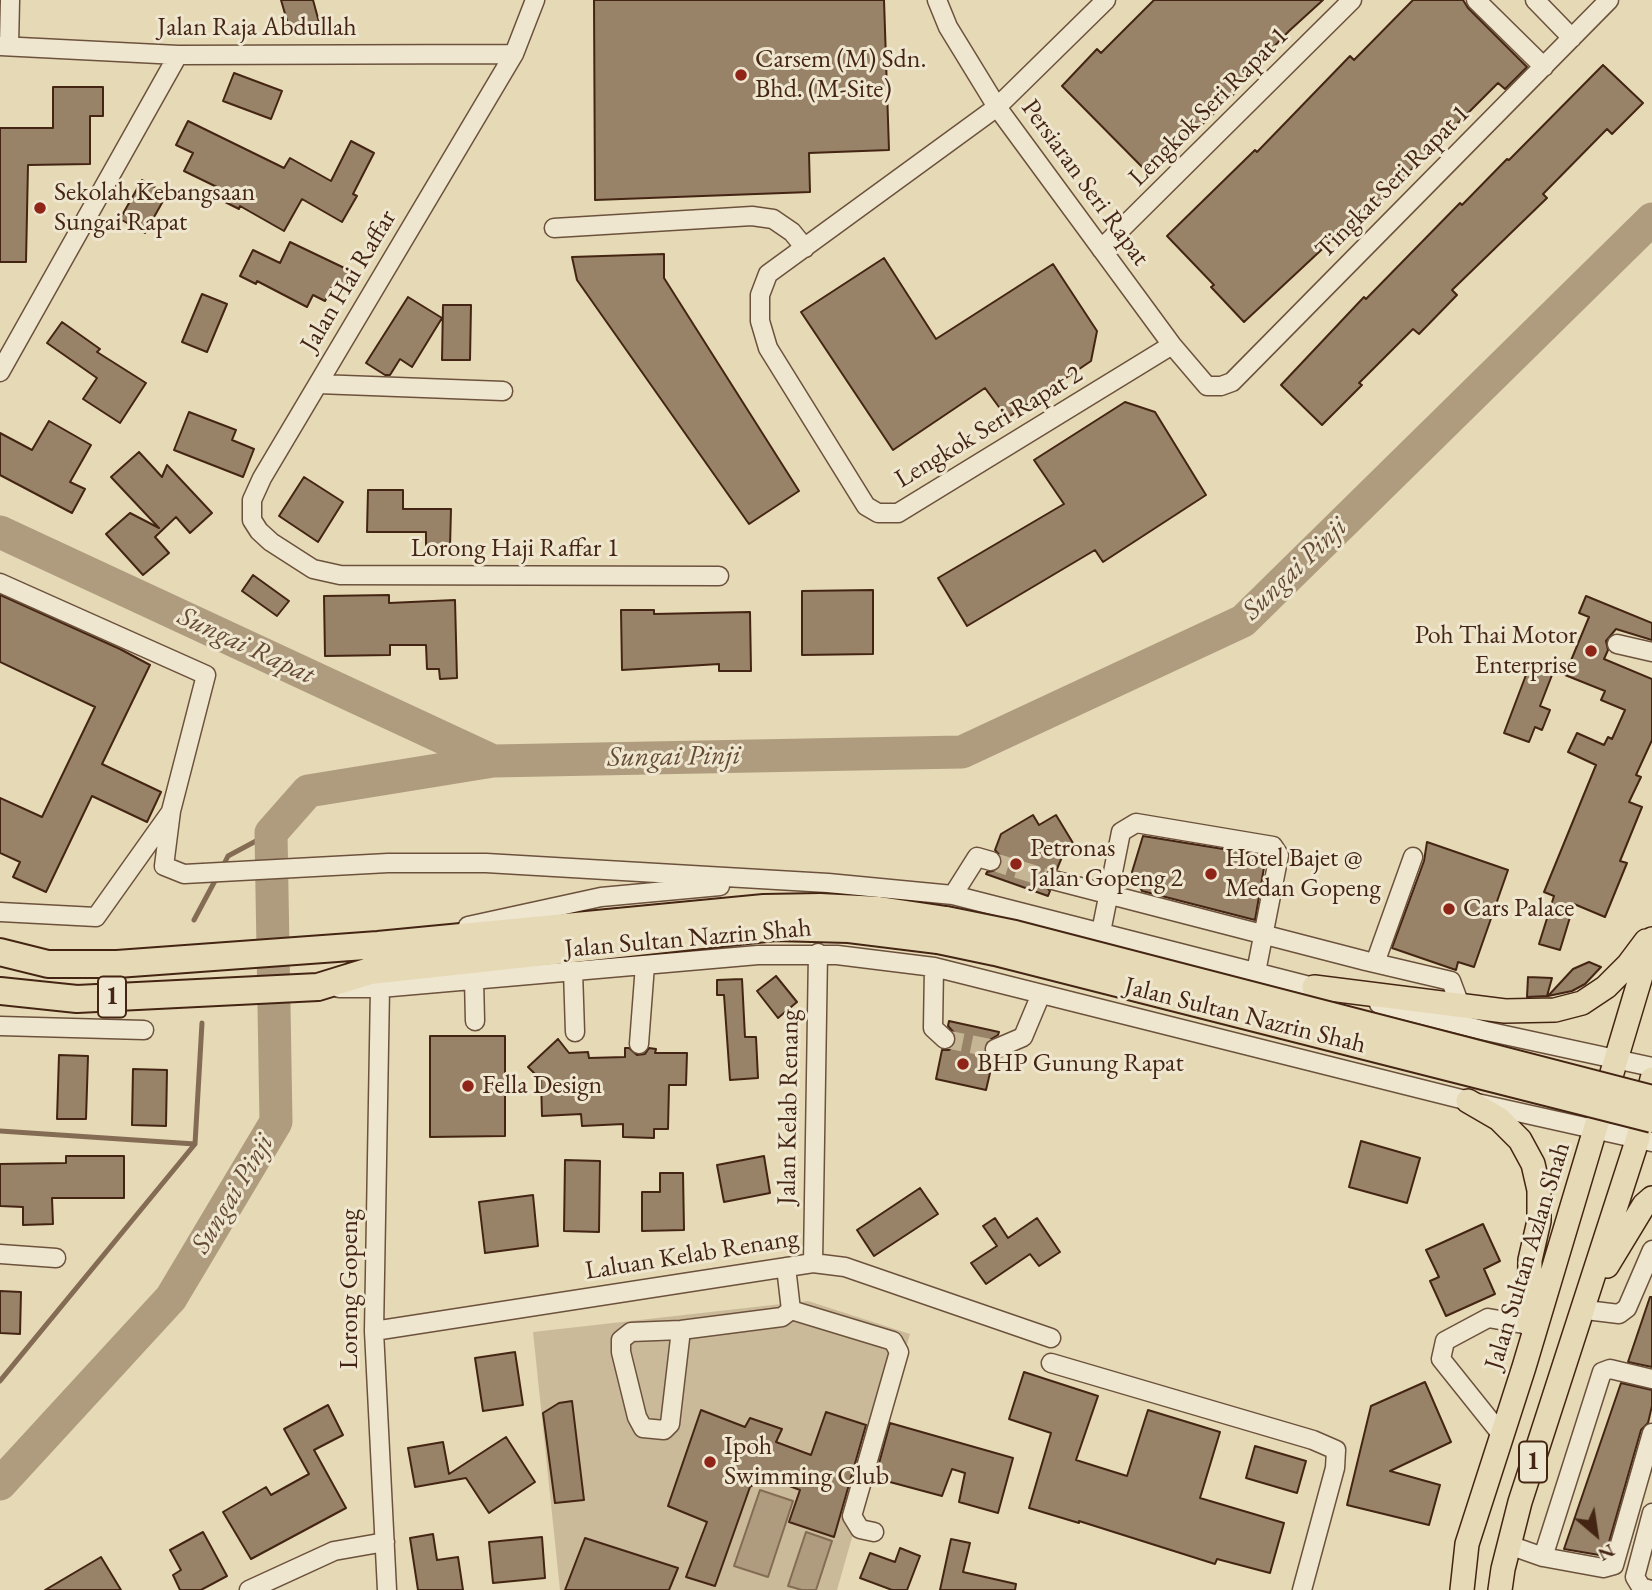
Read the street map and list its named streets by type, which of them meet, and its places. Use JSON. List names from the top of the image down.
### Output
{
  "streets": {
    "highway": ["Jalan Sultan Nazrin Shah", "1"],
    "main road": ["Jalan Sultan Azlan Shah"],
    "street": [
      "Jalan Raja Abdullah",
      "Lengkok Seri Rapat 1",
      "Tingkat Seri Rapat 1",
      "Persiaran Seri Rapat",
      "Jalan Hai Raffar",
      "Lengkok Seri Rapat 2",
      "Lorong Haji Raffar 1",
      "Jalan Kelab Renang",
      "Laluan Kelab Renang",
      "Lorong Gopeng"
    ]
  },
  "crossings": [
    ["Jalan Raja Abdullah", "Jalan Hai Raffar"],
    ["Lengkok Seri Rapat 1", "Persiaran Seri Rapat"],
    ["Tingkat Seri Rapat 1", "Persiaran Seri Rapat"],
    ["Persiaran Seri Rapat", "Lengkok Seri Rapat 2"],
    ["Jalan Hai Raffar", "Lorong Haji Raffar 1"],
    ["Jalan Sultan Nazrin Shah", "1"],
    ["1", "Jalan Kelab Renang"],
    ["1", "Jalan Sultan Azlan Shah"],
    ["1", "Lorong Gopeng"],
    ["Jalan Kelab Renang", "Laluan Kelab Renang"],
    ["Laluan Kelab Renang", "Lorong Gopeng"]
  ],
  "water": ["Sungai Pinji", "Sungai Rapat"],
  "places": [
    "Carsem (M) Sdn. Bhd. (M-Site)",
    "Sekolah Kebangsaan Sungai Rapat",
    "Poh Thai Motor Enterprise",
    "Petronas Jalan Gopeng 2",
    "Hotel Bajet @ Medan Gopeng",
    "Cars Palace",
    "BHP Gunung Rapat",
    "Fella Design",
    "Ipoh Swimming Club"
  ],
  "north": "bottom right"
}
